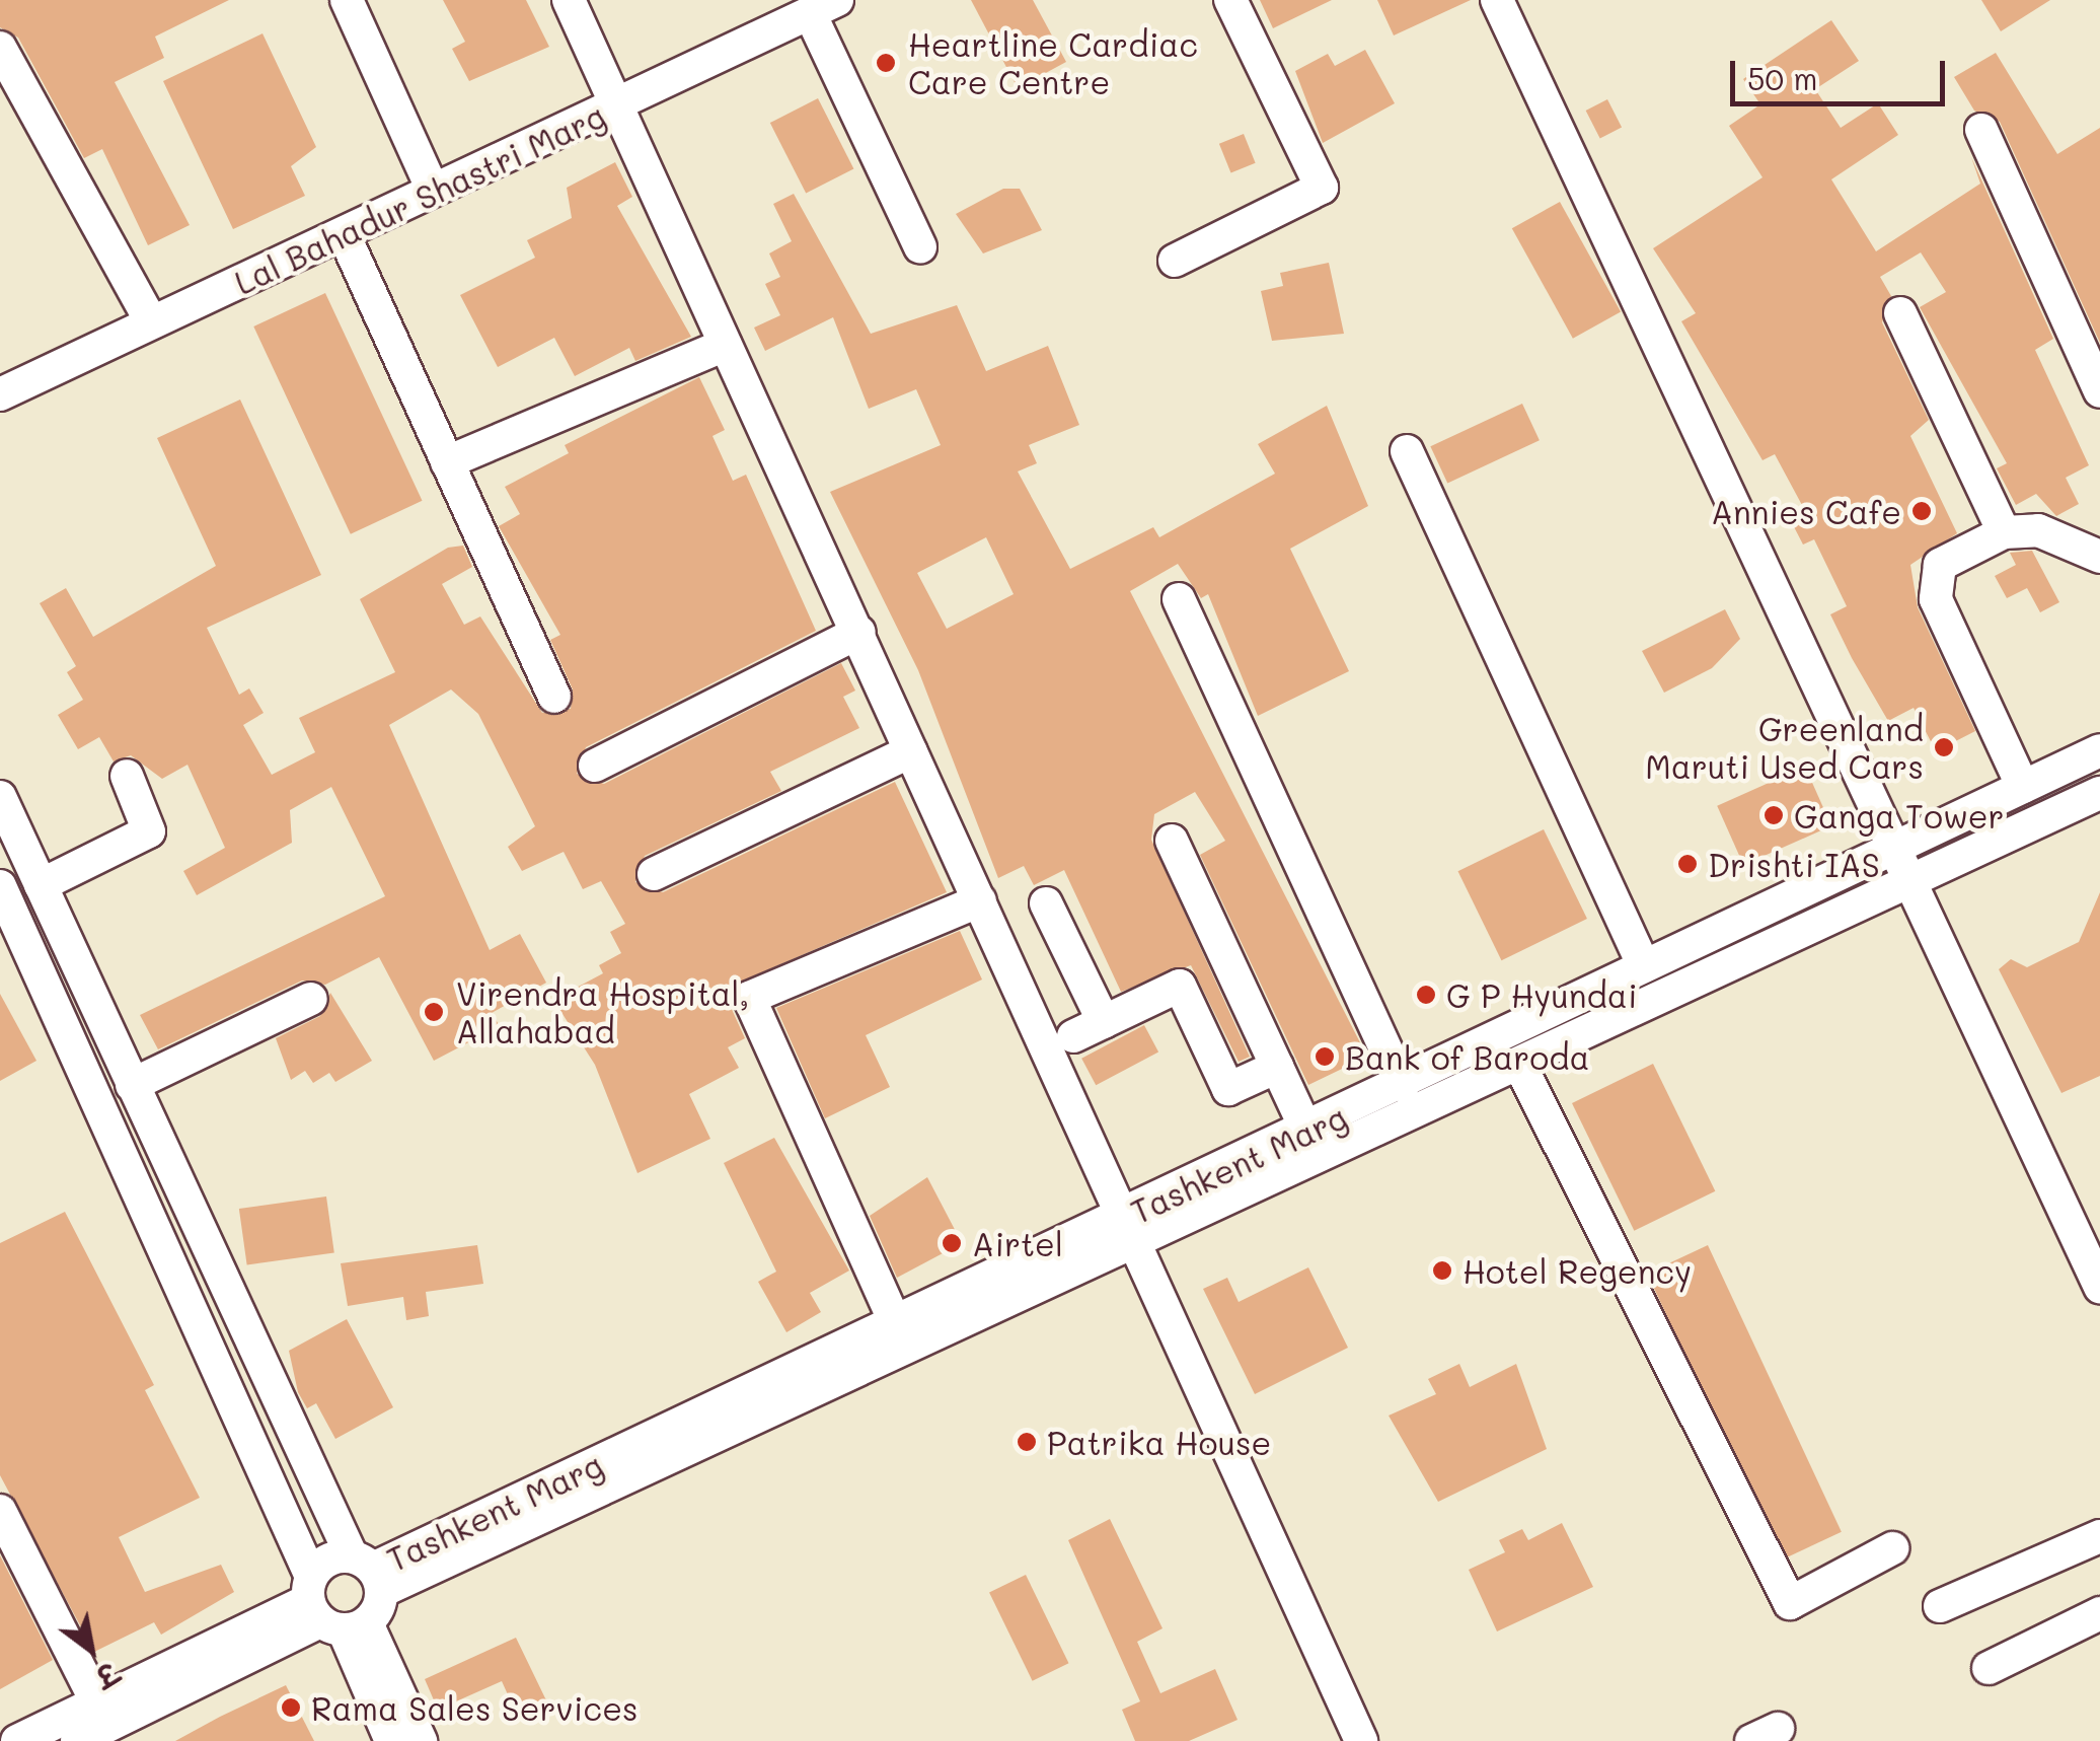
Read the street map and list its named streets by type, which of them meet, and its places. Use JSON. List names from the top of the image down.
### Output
{
  "streets": {
    "street": ["Lal Bahadur Shastri Marg", "Tashkent Marg"]
  },
  "places": [
    "Heartline Cardiac Care Centre",
    "Annies Cafe",
    "Greenland Maruti Used Cars",
    "Ganga Tower",
    "Drishti IAS",
    "G P Hyundai",
    "Virendra Hospital, Allahabad",
    "Bank of Baroda",
    "Airtel",
    "Hotel Regency",
    "Patrika House",
    "Rama Sales Services"
  ],
  "scale_bar": "50 m",
  "north": "bottom right"
}
